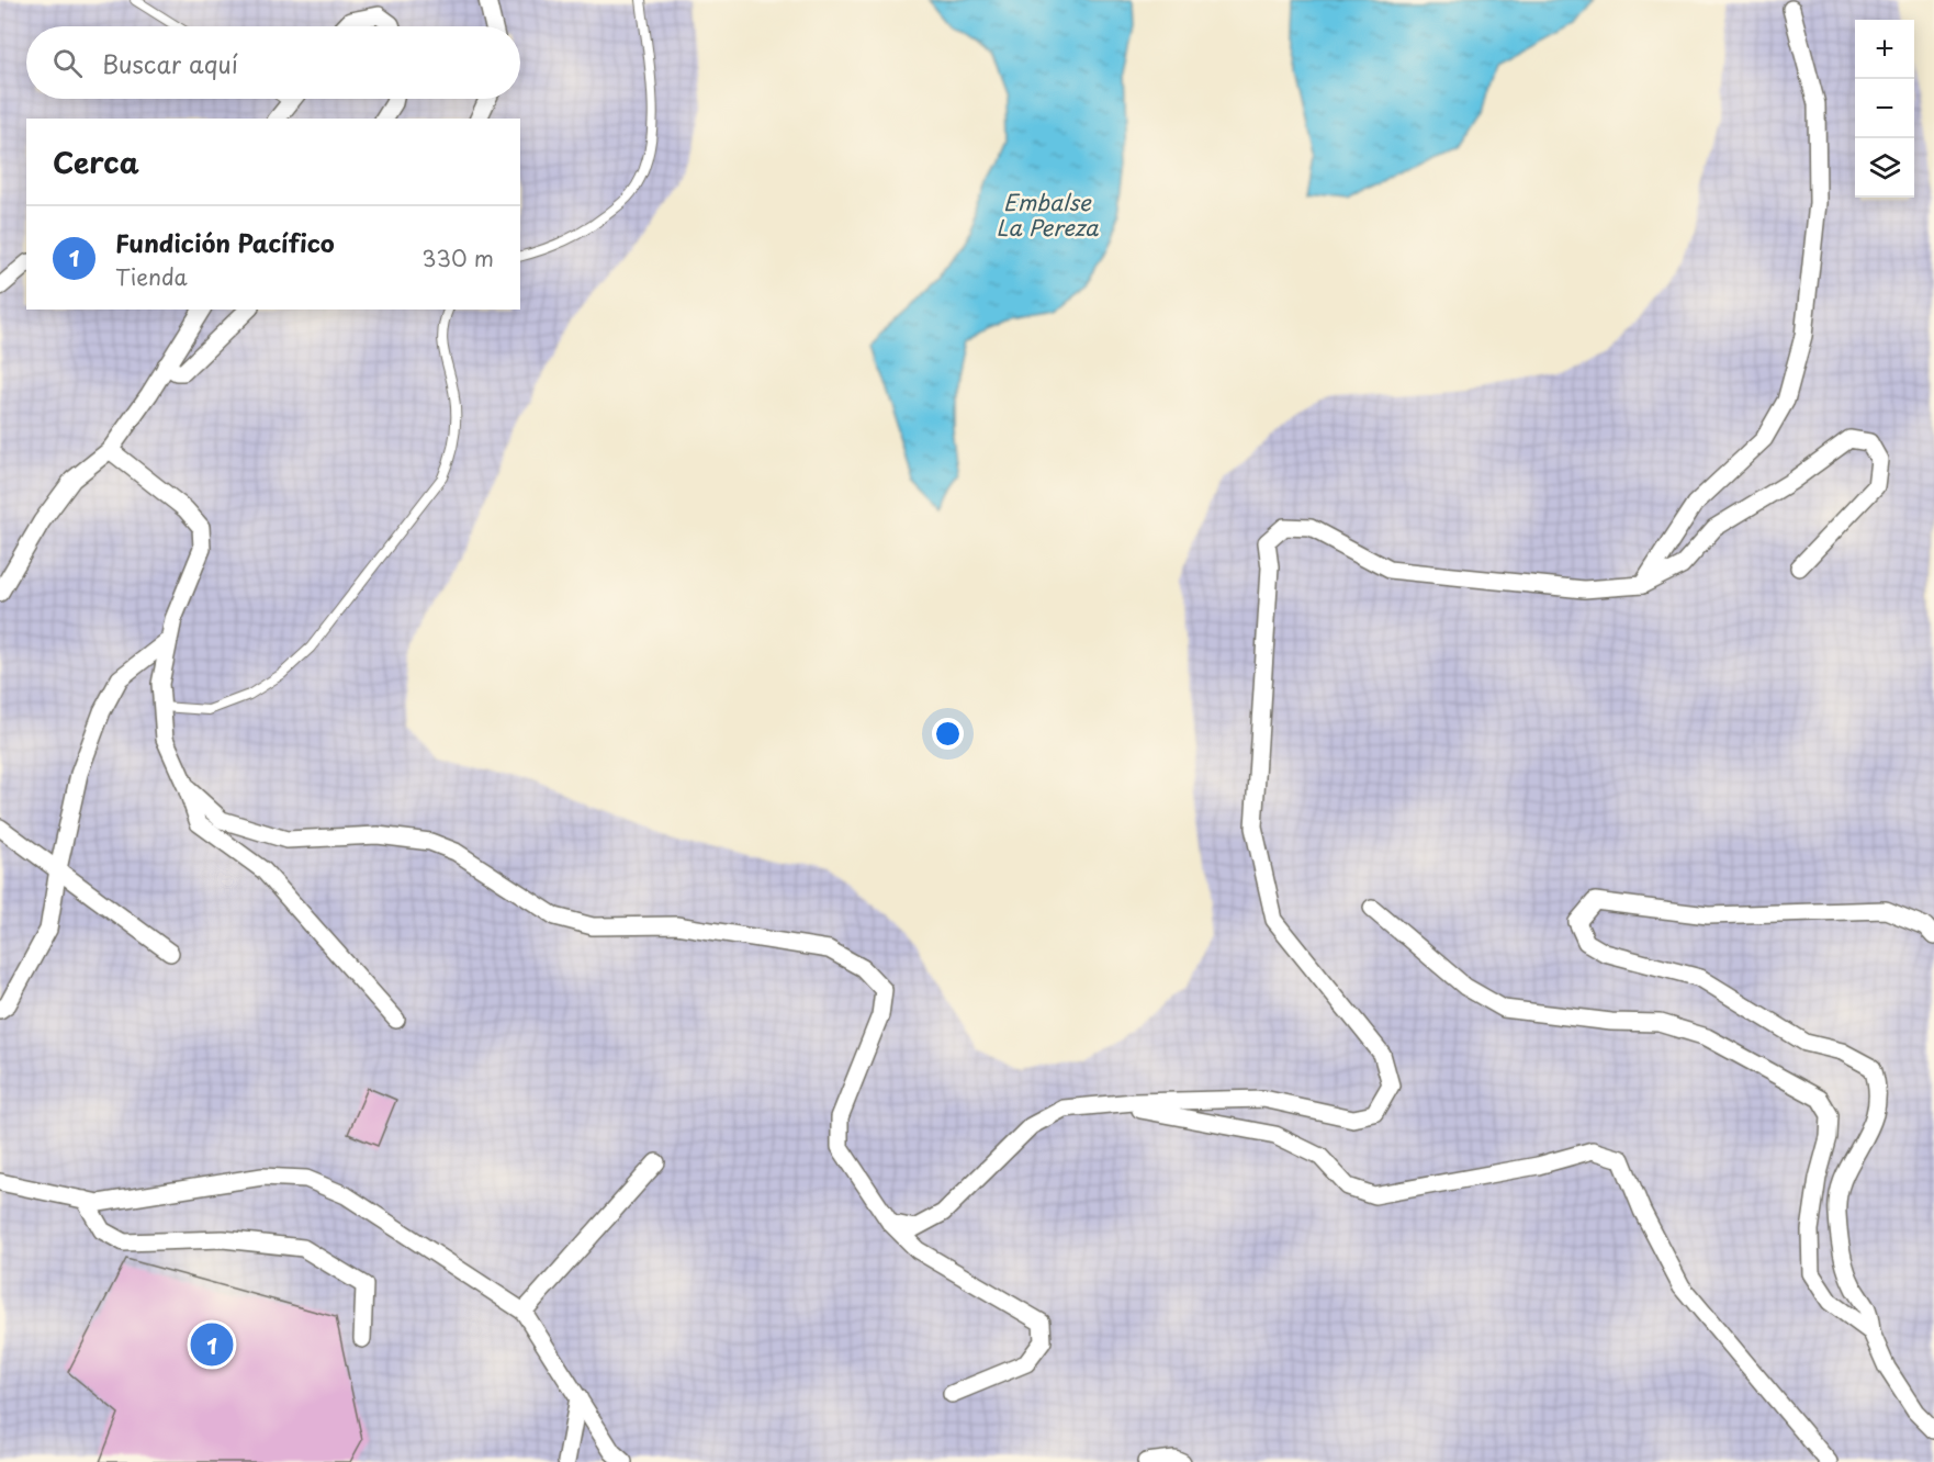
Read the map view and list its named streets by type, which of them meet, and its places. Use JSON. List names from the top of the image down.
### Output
{
  "water": ["Embalse La Pereza"],
  "page": {
    "map_buttons": ["+", "−"],
    "search": "Buscar aquí",
    "heading": "Cerca",
    "list": [
      {
        "mark": "1",
        "name": "Fundición Pacífico",
        "note": "Tienda",
        "value": "330 m"
      }
    ],
    "pins": "1"
  }
}
